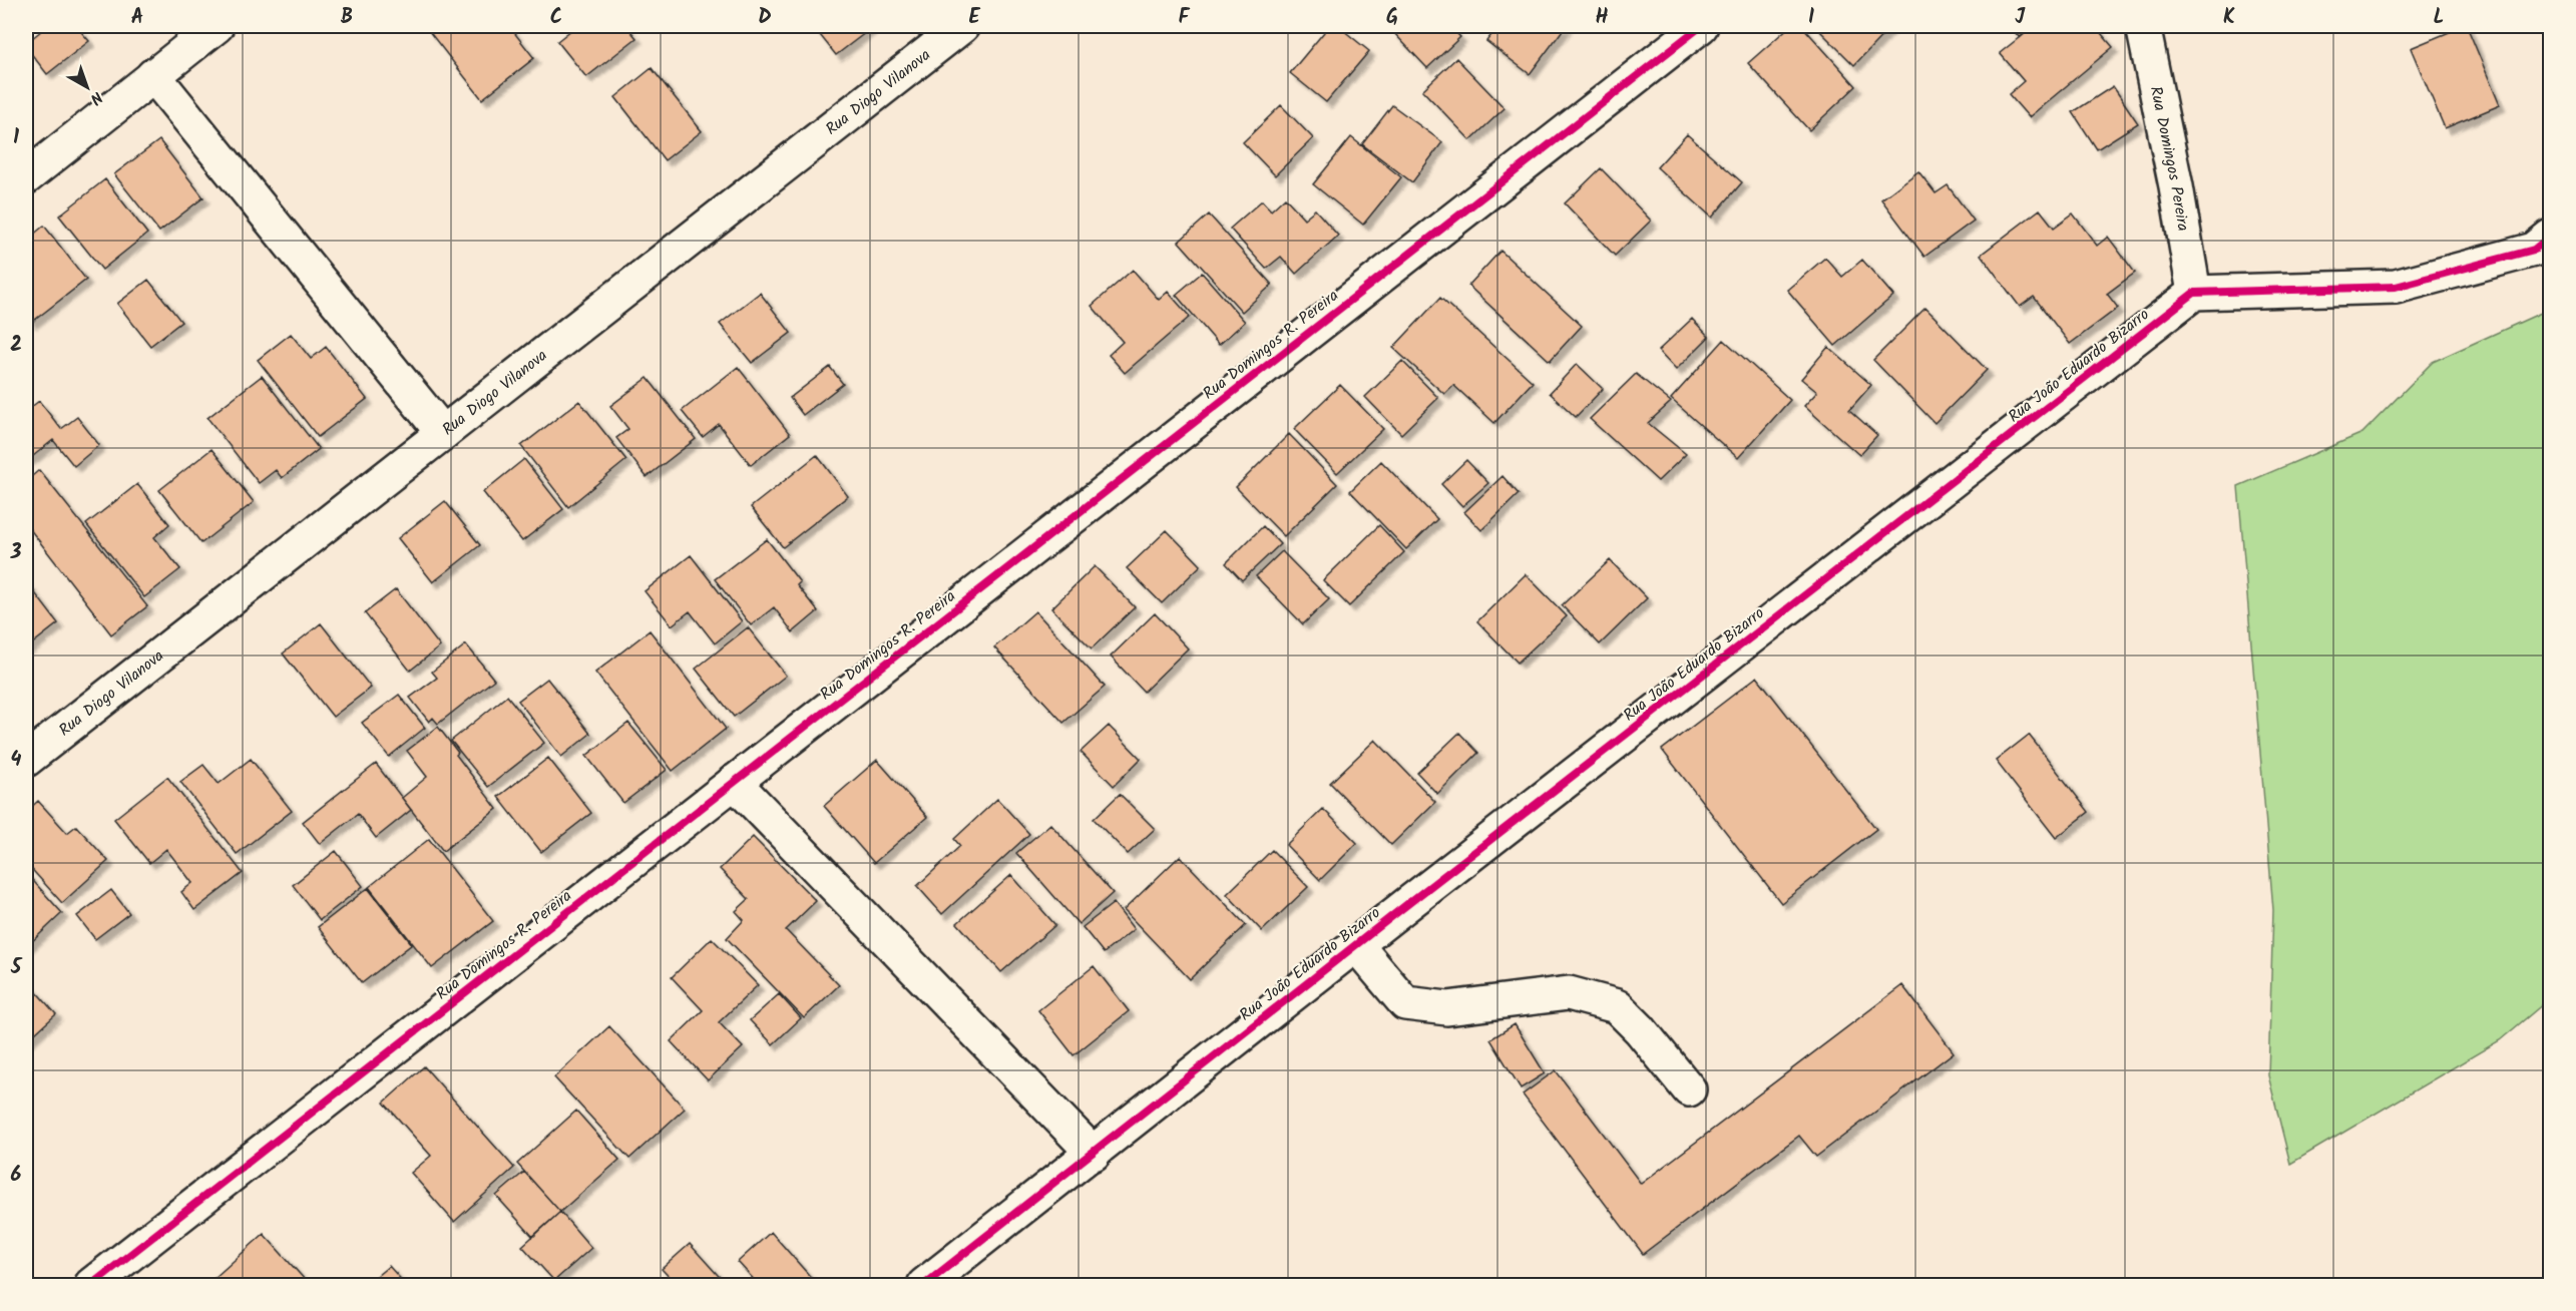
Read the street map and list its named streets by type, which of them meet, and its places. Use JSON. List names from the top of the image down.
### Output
{
  "streets": {
    "street": [
      "Rua Diogo Vilanova",
      "Rua Domingos Pereira",
      "Rua Domingos R. Pereira",
      "Rua João Eduardo Bizarro"
    ]
  },
  "crossings": [
    ["Rua Domingos Pereira", "Rua João Eduardo Bizarro"]
  ],
  "north": "bottom right",
  "grid": {
    "columns": [
      "A",
      "B",
      "C",
      "D",
      "E",
      "F",
      "G",
      "H",
      "I",
      "J",
      "K",
      "L"
    ],
    "rows": [
      "1",
      "2",
      "3",
      "4",
      "5",
      "6"
    ]
  }
}
